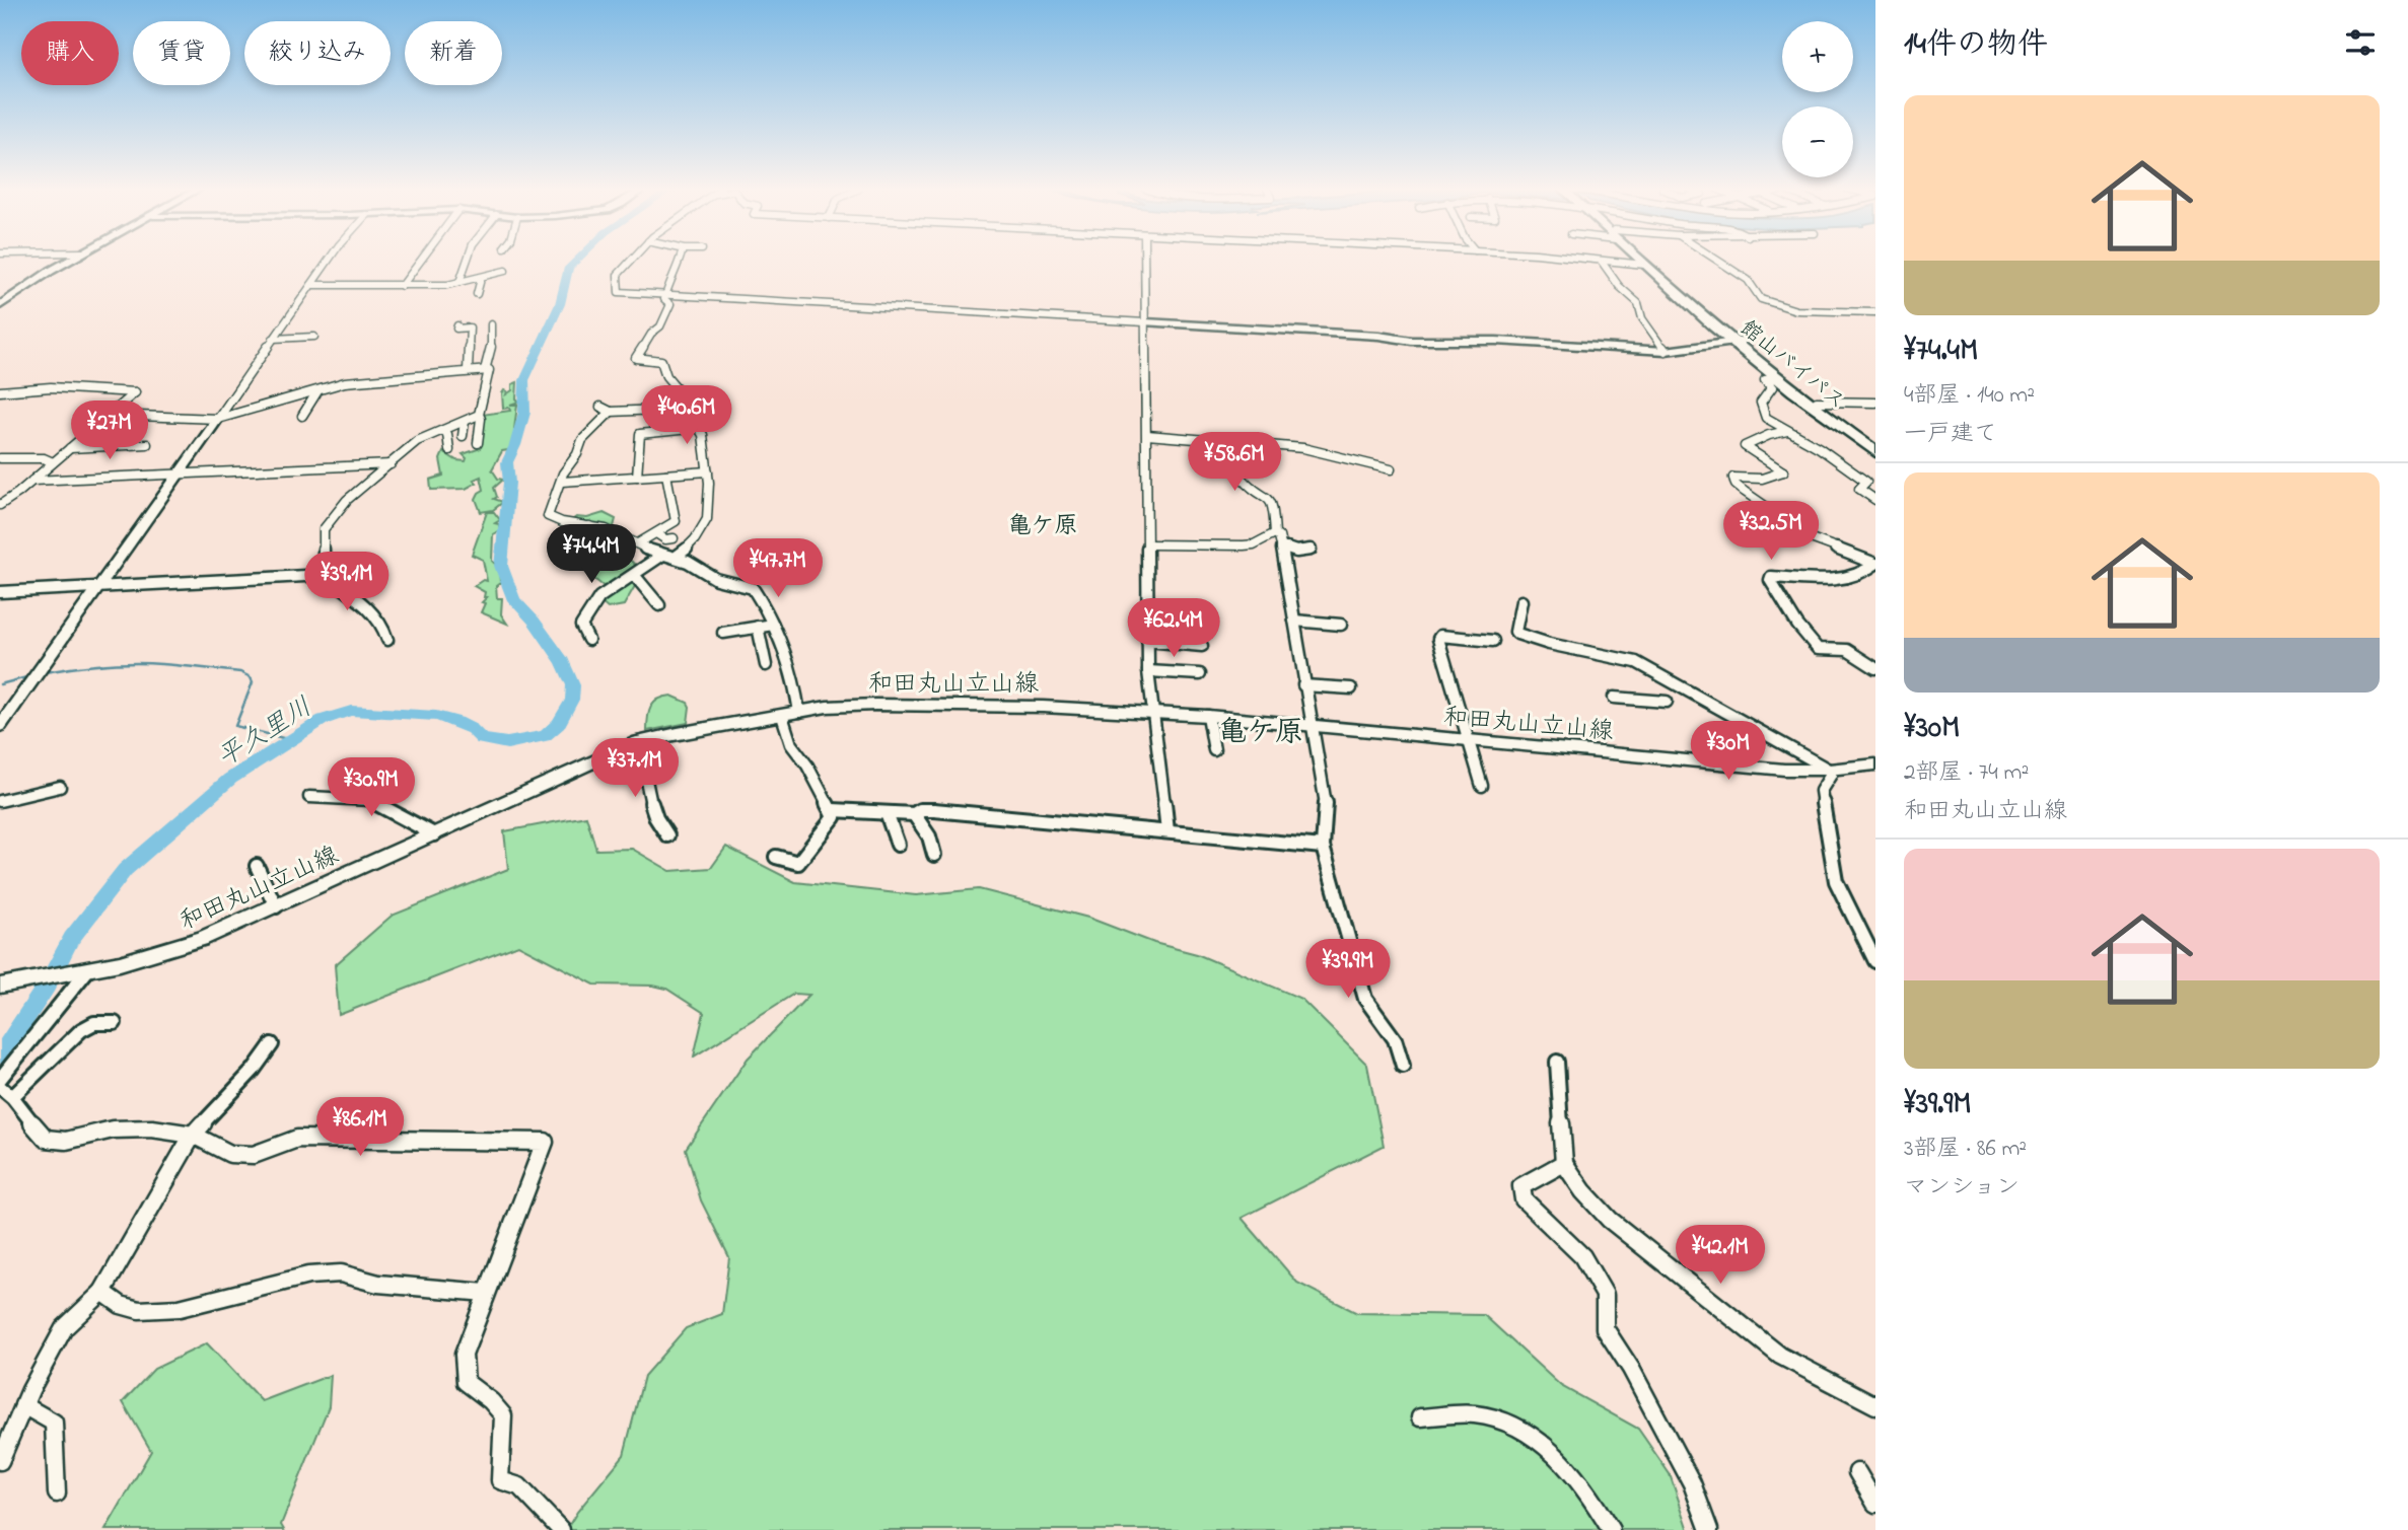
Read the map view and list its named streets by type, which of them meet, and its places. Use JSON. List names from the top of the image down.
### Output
{
  "streets": {
    "highway": ["館山バイパス"],
    "street": ["和田丸山立山線"]
  },
  "districts": ["亀ケ原", "亀ケ原"],
  "water": ["平久里川"],
  "page": {
    "heading": "14件の物件",
    "map_buttons": ["+", "−"],
    "chip": [
      "購入",
      "賃貸",
      "絞り込み",
      "新着"
    ],
    "list": [
      {
        "name": "¥74.4M",
        "note": "4部屋 · 140 m² · 一戸建て"
      },
      {
        "name": "¥30M",
        "note": "2部屋 · 74 m² · 和田丸山立山線"
      },
      {
        "name": "¥39.9M",
        "note": "3部屋 · 86 m² · マンション"
      }
    ],
    "price": [
      "¥40.6M",
      "¥27M",
      "¥58.6M",
      "¥32.5M",
      "¥74.4M",
      "¥47.7M",
      "¥39.1M",
      "¥62.4M",
      "¥30M",
      "¥37.1M",
      "¥30.9M",
      "¥39.9M",
      "¥86.1M",
      "¥42.1M"
    ]
  }
}
